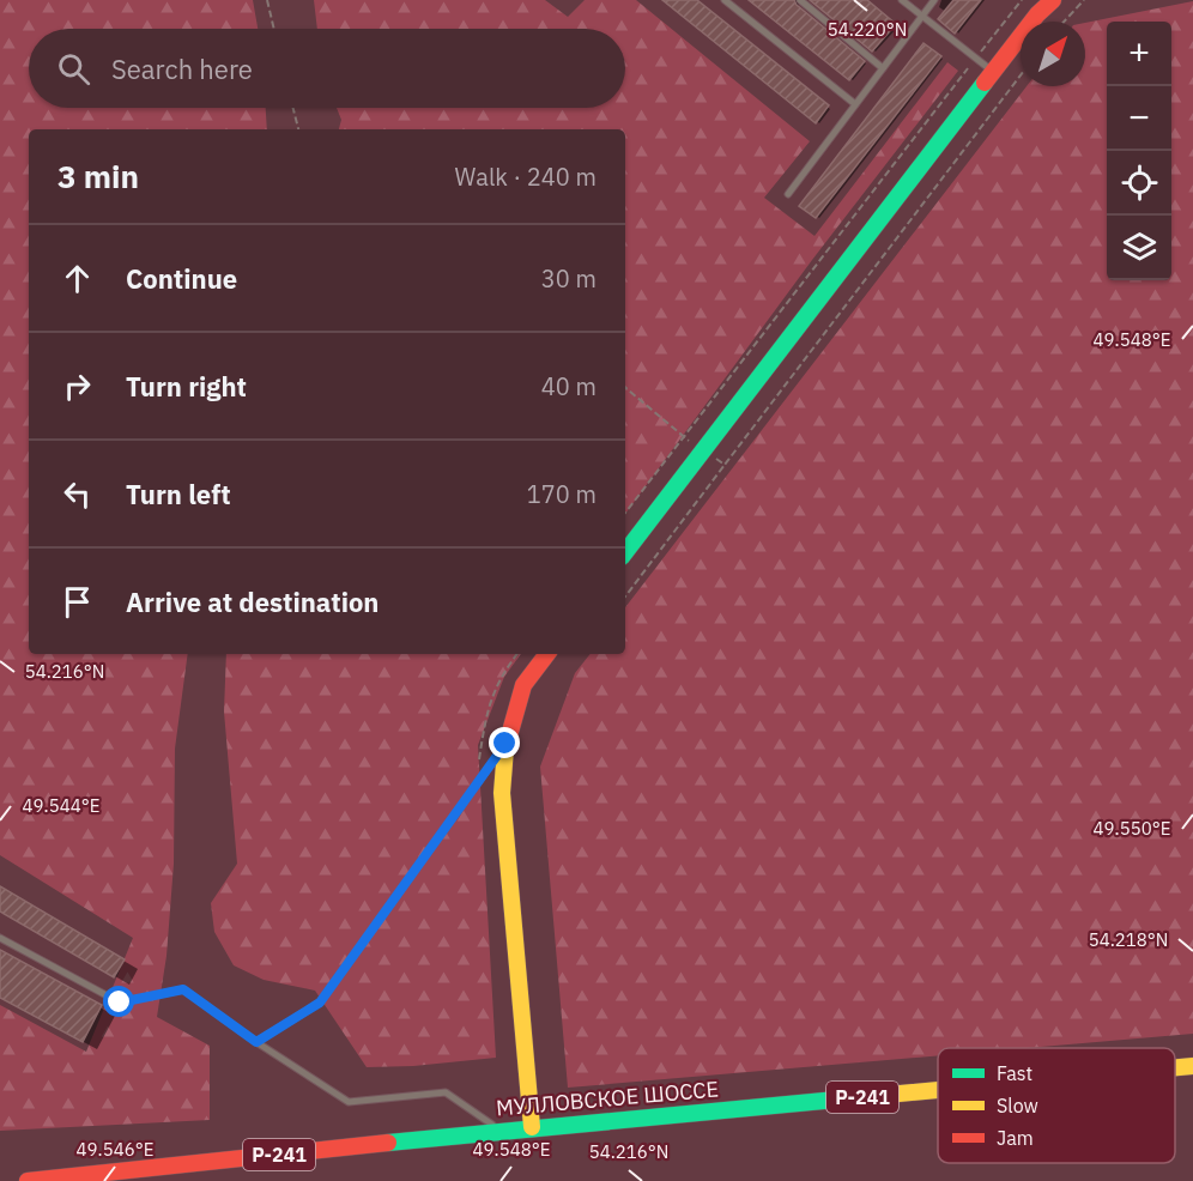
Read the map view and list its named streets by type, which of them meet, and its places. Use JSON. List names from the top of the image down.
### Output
{
  "streets": {
    "main road": ["Р-241", "МУЛЛОВСКОЕ ШОССЕ"]
  },
  "legend": ["Fast", "Slow", "Jam"],
  "north": "top right",
  "page": {
    "map_buttons": ["+", "−"],
    "search": "Search here",
    "heading": ["3 min", "Walk · 240 m"],
    "list": [
      ["Continue", "30 m"],
      ["Turn right", "40 m"],
      ["Turn left", "170 m"],
      "Arrive at destination"
    ]
  },
  "coordinates": [
    "54.220°N",
    "49.548°E",
    "54.216°N",
    "49.544°E",
    "49.550°E",
    "54.218°N",
    "49.546°E"
  ]
}
